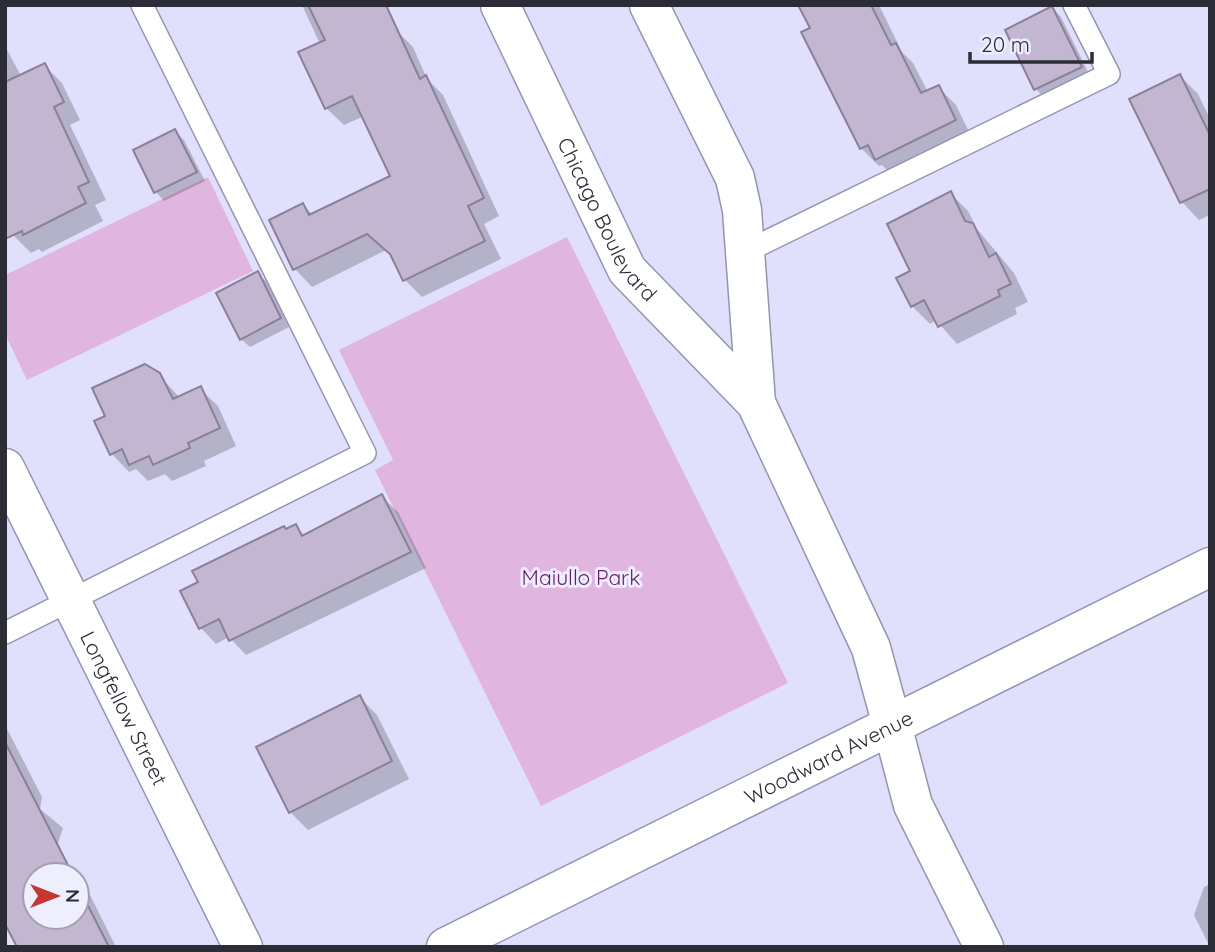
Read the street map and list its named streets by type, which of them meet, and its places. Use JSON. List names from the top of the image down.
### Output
{
  "streets": {
    "street": ["Chicago Boulevard", "Longfellow Street", "Woodward Avenue"]
  },
  "crossings": [
    ["Chicago Boulevard", "Woodward Avenue"]
  ],
  "parks": ["Maiullo Park"],
  "scale_bar": "20 m",
  "north": "right"
}
